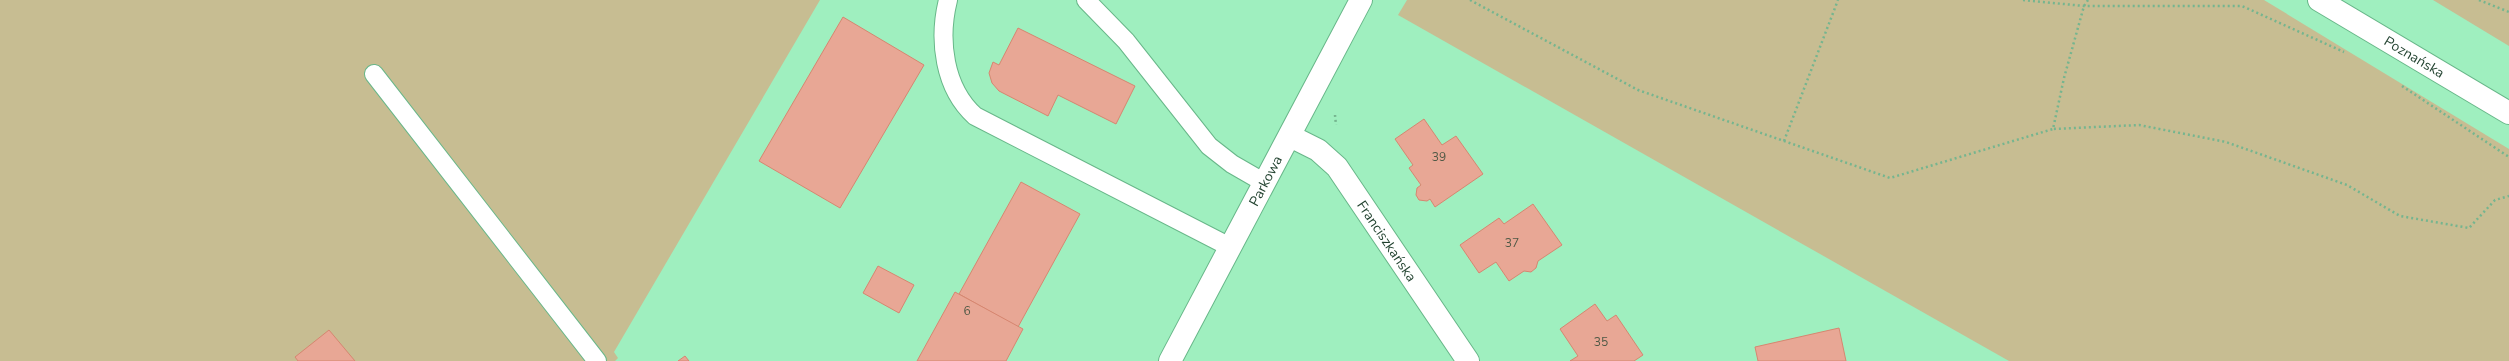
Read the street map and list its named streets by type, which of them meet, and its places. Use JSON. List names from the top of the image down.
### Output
{
  "streets": {
    "street": ["Poznańska", "Parkowa", "Franciszkańska"]
  },
  "crossings": [
    ["Parkowa", "Franciszkańska"]
  ],
  "house_numbers": [
    "39",
    "37",
    "6",
    "35"
  ]
}
